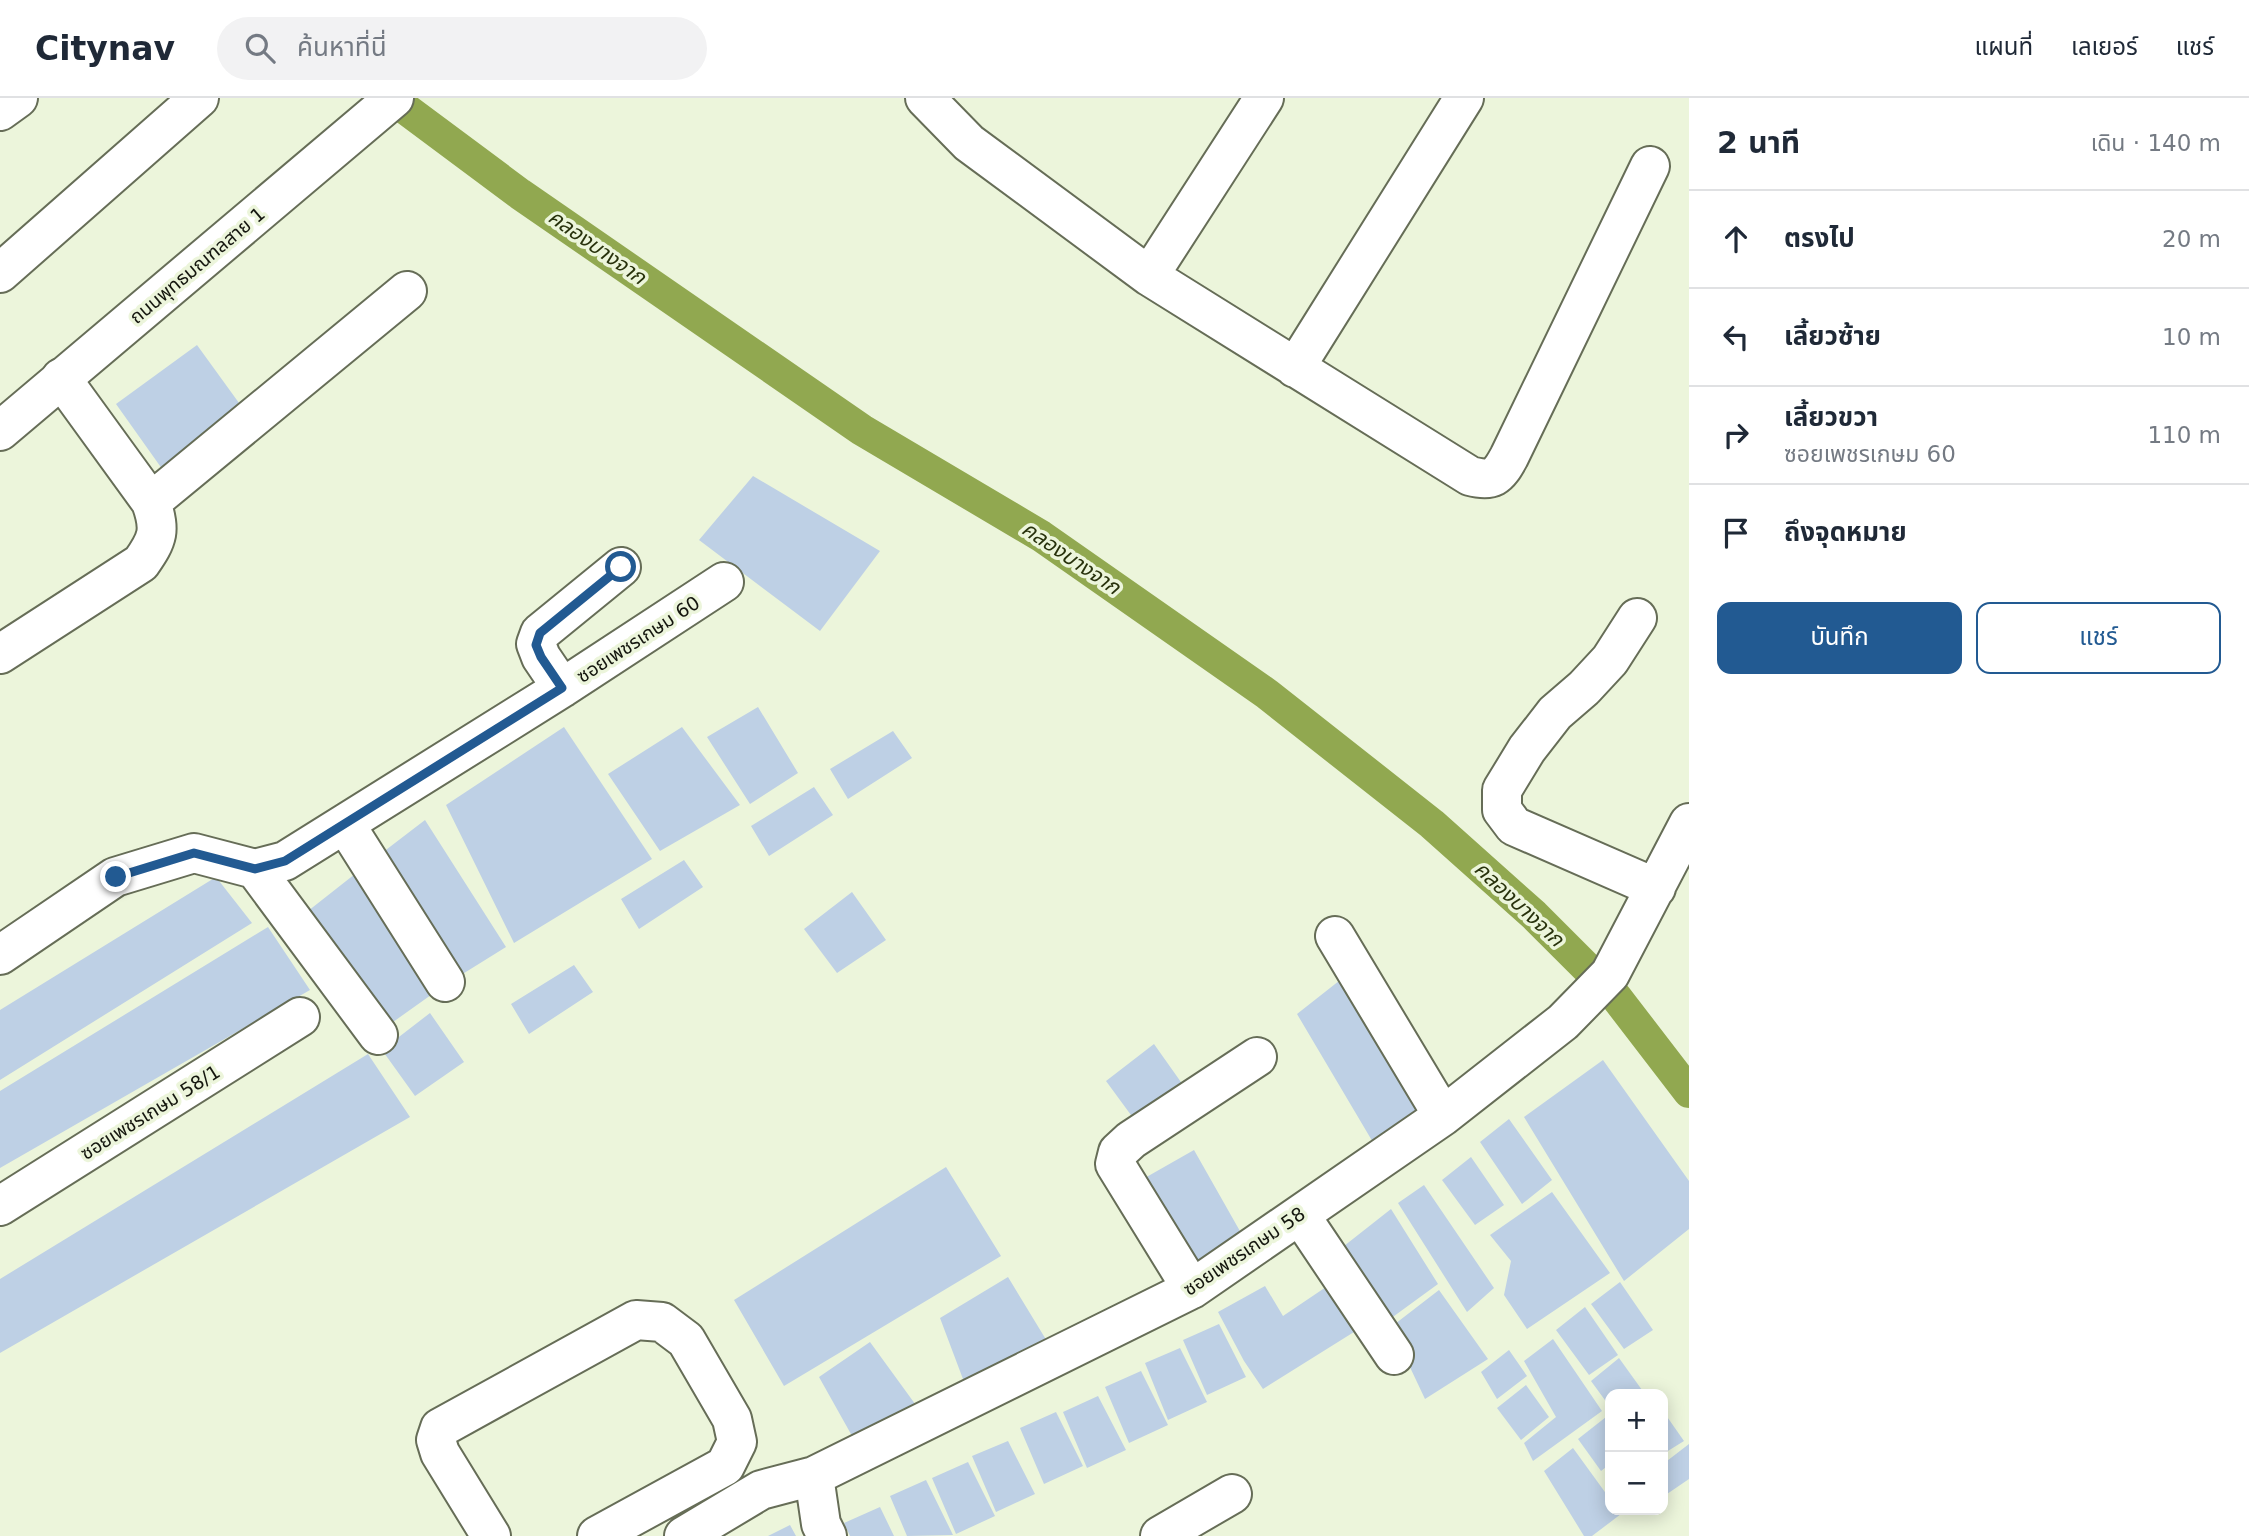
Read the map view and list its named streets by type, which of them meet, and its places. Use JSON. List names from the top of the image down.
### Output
{
  "streets": {
    "street": [
      "ถนนพุทธมณฑลสาย 1",
      "ซอยเพชรเกษม 60",
      "ซอยเพชรเกษม 58/1",
      "ซอยเพชรเกษม 58"
    ]
  },
  "water": ["คลองบางจาก"],
  "page": {
    "header": "Citynav",
    "search": "ค้นหาที่นี่",
    "nav": ["แผนที่", "เลเยอร์", "แชร์"],
    "heading": ["2 นาที", "เดิน · 140 m"],
    "list": [
      ["ตรงไป", "20 m"],
      ["เลี้ยวซ้าย", "10 m"],
      ["เลี้ยวขวา", "ซอยเพชรเกษม 60", "110 m"],
      "ถึงจุดหมาย"
    ],
    "buttons": ["บันทึก", "แชร์"],
    "map_buttons": ["+", "−"]
  }
}
